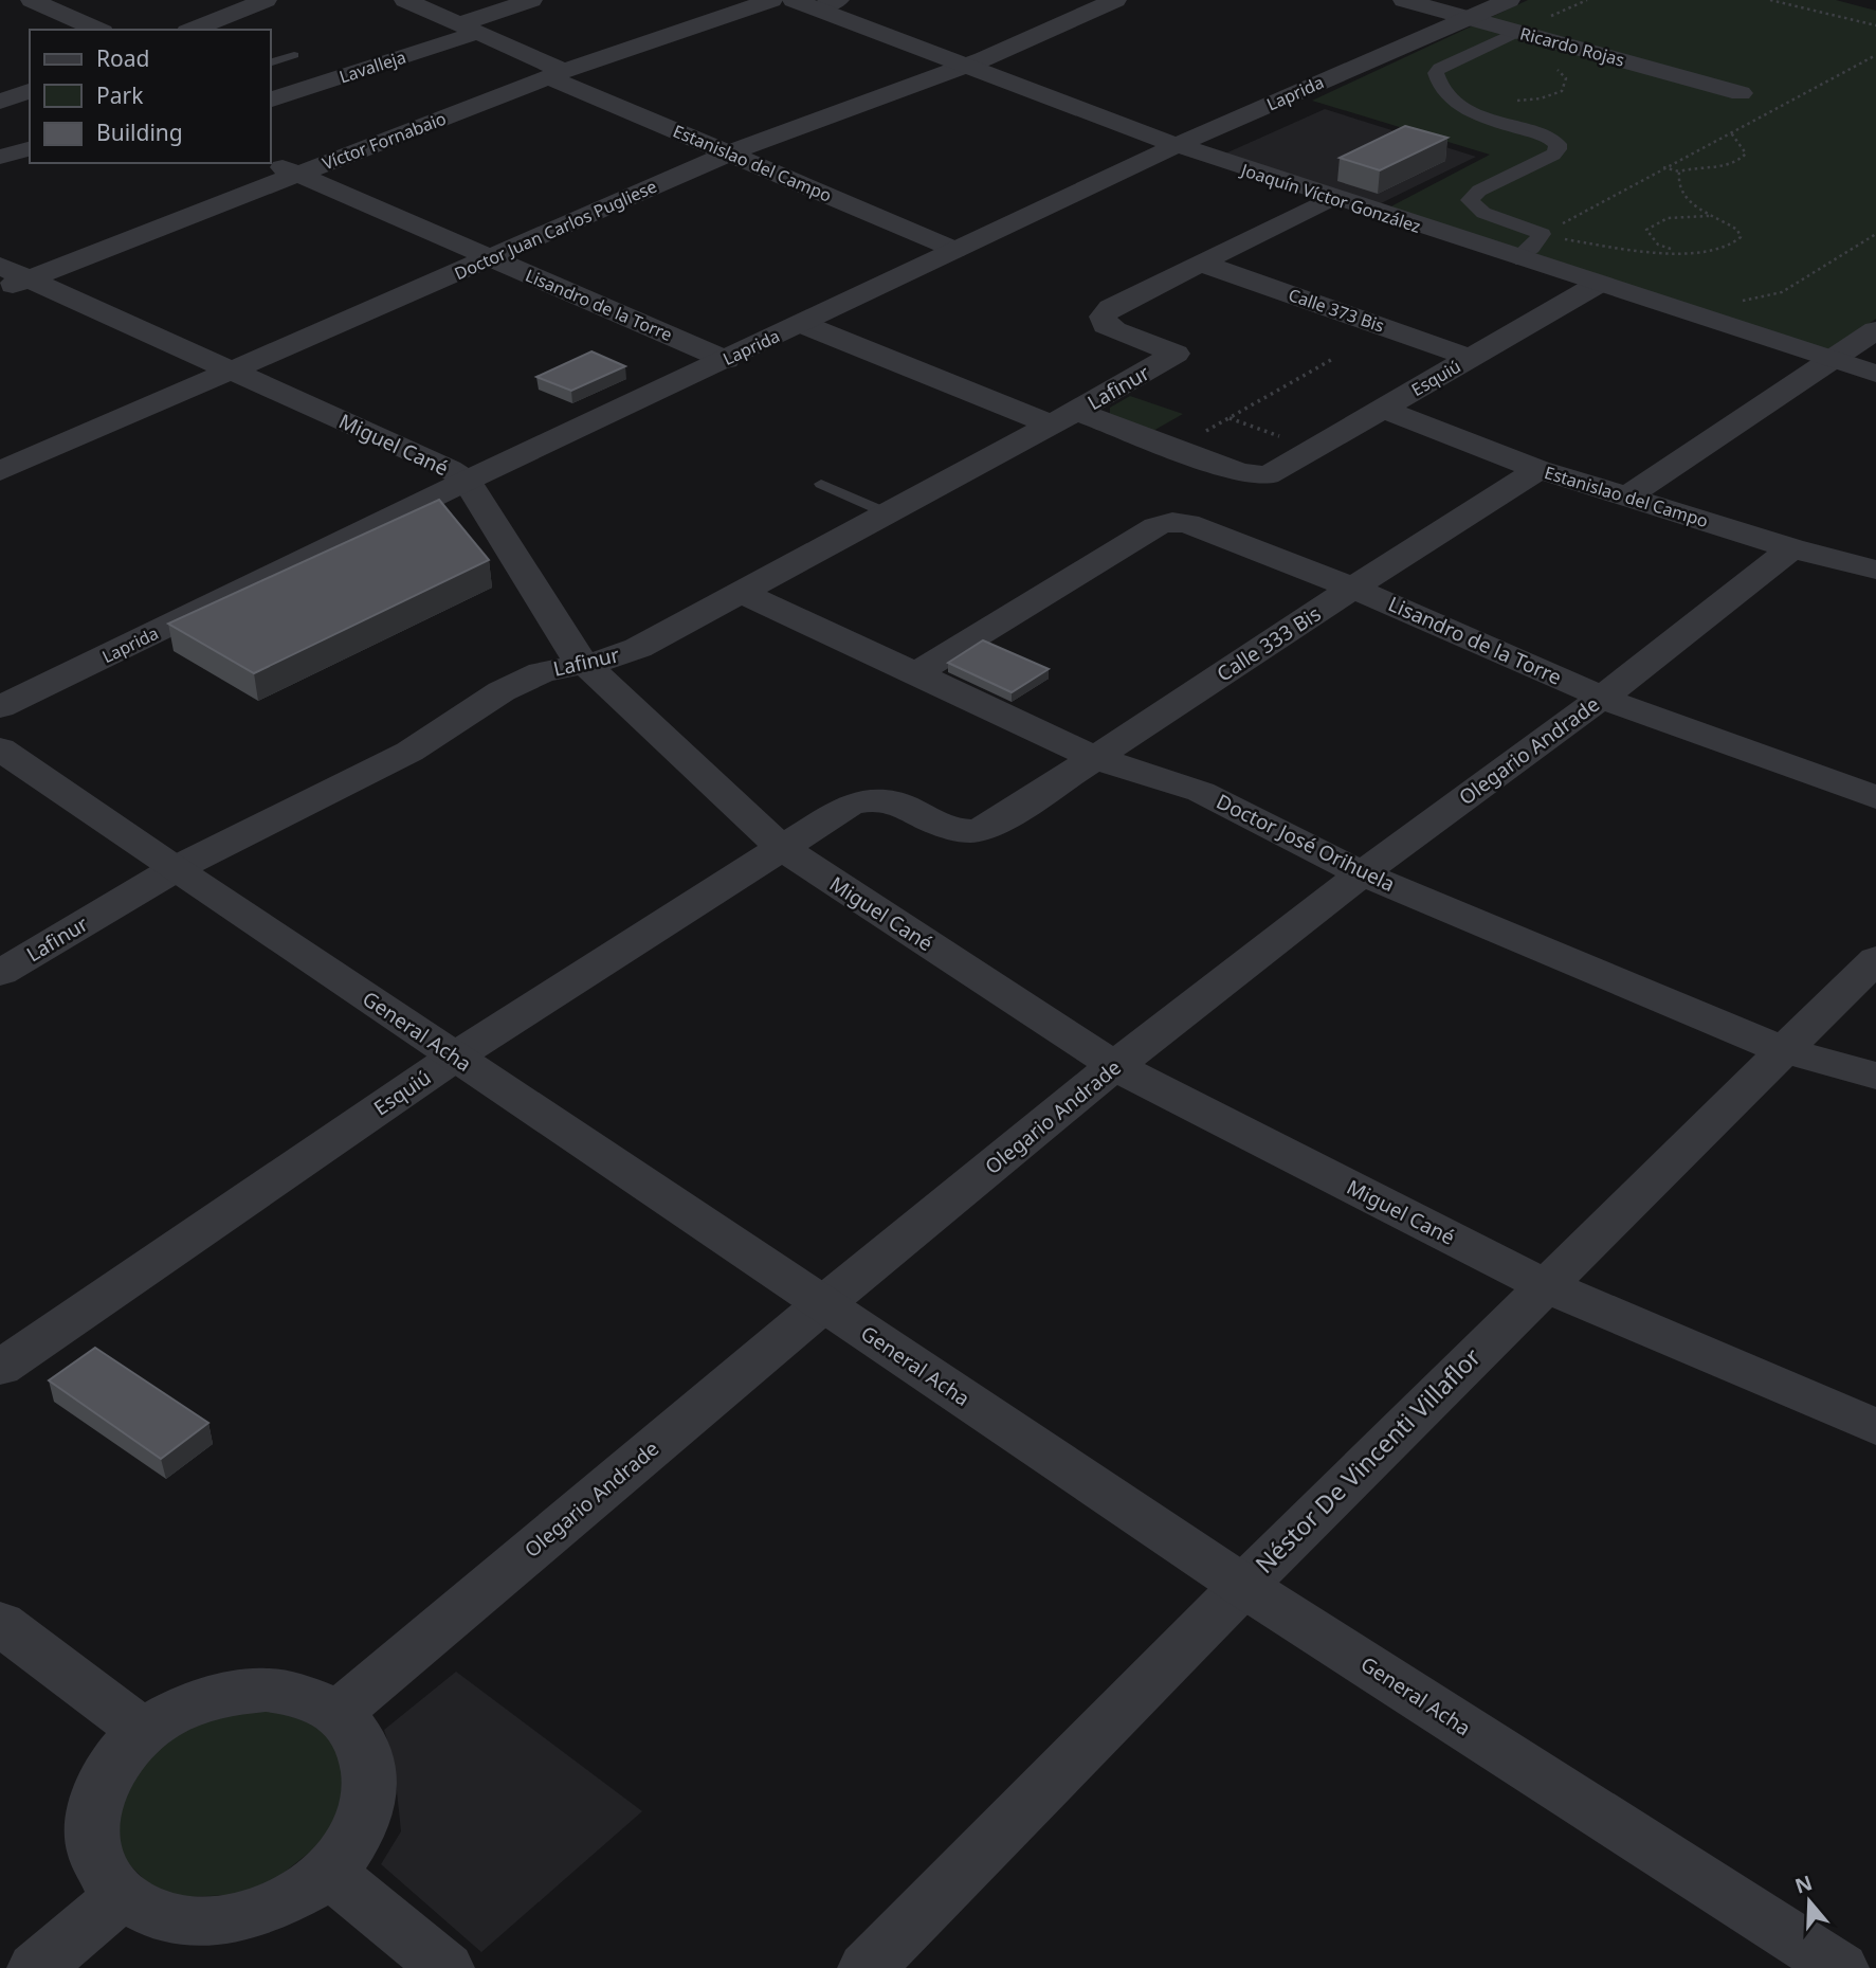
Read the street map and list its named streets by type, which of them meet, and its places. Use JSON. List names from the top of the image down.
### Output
{
  "streets": {
    "street": [
      "Ricardo Rojas",
      "Lavalleja",
      "Laprida",
      "Víctor Fornabaio",
      "Estanislao del Campo",
      "Joaquín Víctor González",
      "Doctor Juan Carlos Pugliese",
      "Lisandro de la Torre",
      "Calle 373 Bis",
      "Esquiú",
      "Lafinur",
      "Miguel Cané",
      "Calle 333 Bis",
      "Olegario Andrade",
      "Doctor José Orihuela",
      "General Acha",
      "Néstor De Vincenti Villaflor"
    ]
  },
  "crossings": [
    ["Ricardo Rojas", "Laprida"],
    ["Lavalleja", "Estanislao del Campo"],
    ["Laprida", "Estanislao del Campo"],
    ["Laprida", "Joaquín Víctor González"],
    ["Laprida", "Lisandro de la Torre"],
    ["Laprida", "Miguel Cané"],
    ["Víctor Fornabaio", "Estanislao del Campo"],
    ["Víctor Fornabaio", "Lisandro de la Torre"],
    ["Víctor Fornabaio", "Miguel Cané"],
    ["Estanislao del Campo", "Doctor Juan Carlos Pugliese"],
    ["Estanislao del Campo", "Esquiú"],
    ["Estanislao del Campo", "Calle 333 Bis"],
    ["Estanislao del Campo", "Olegario Andrade"],
    ["Joaquín Víctor González", "Doctor Juan Carlos Pugliese"],
    ["Joaquín Víctor González", "Esquiú"],
    ["Doctor Juan Carlos Pugliese", "Lisandro de la Torre"],
    ["Doctor Juan Carlos Pugliese", "Miguel Cané"],
    ["Lisandro de la Torre", "Calle 333 Bis"],
    ["Lisandro de la Torre", "Olegario Andrade"],
    ["Lisandro de la Torre", "Doctor José Orihuela"],
    ["Calle 373 Bis", "Esquiú"],
    ["Calle 373 Bis", "Lafinur"],
    ["Esquiú", "Miguel Cané"],
    ["Esquiú", "Calle 333 Bis"],
    ["Esquiú", "General Acha"],
    ["Lafinur", "Miguel Cané"],
    ["Lafinur", "Doctor José Orihuela"],
    ["Lafinur", "General Acha"],
    ["Miguel Cané", "Olegario Andrade"],
    ["Miguel Cané", "Néstor De Vincenti Villaflor"],
    ["Calle 333 Bis", "Doctor José Orihuela"],
    ["Olegario Andrade", "Doctor José Orihuela"],
    ["Olegario Andrade", "General Acha"],
    ["Doctor José Orihuela", "Néstor De Vincenti Villaflor"],
    ["General Acha", "Néstor De Vincenti Villaflor"]
  ],
  "legend": ["Road", "Park", "Building"],
  "north": "top"
}
